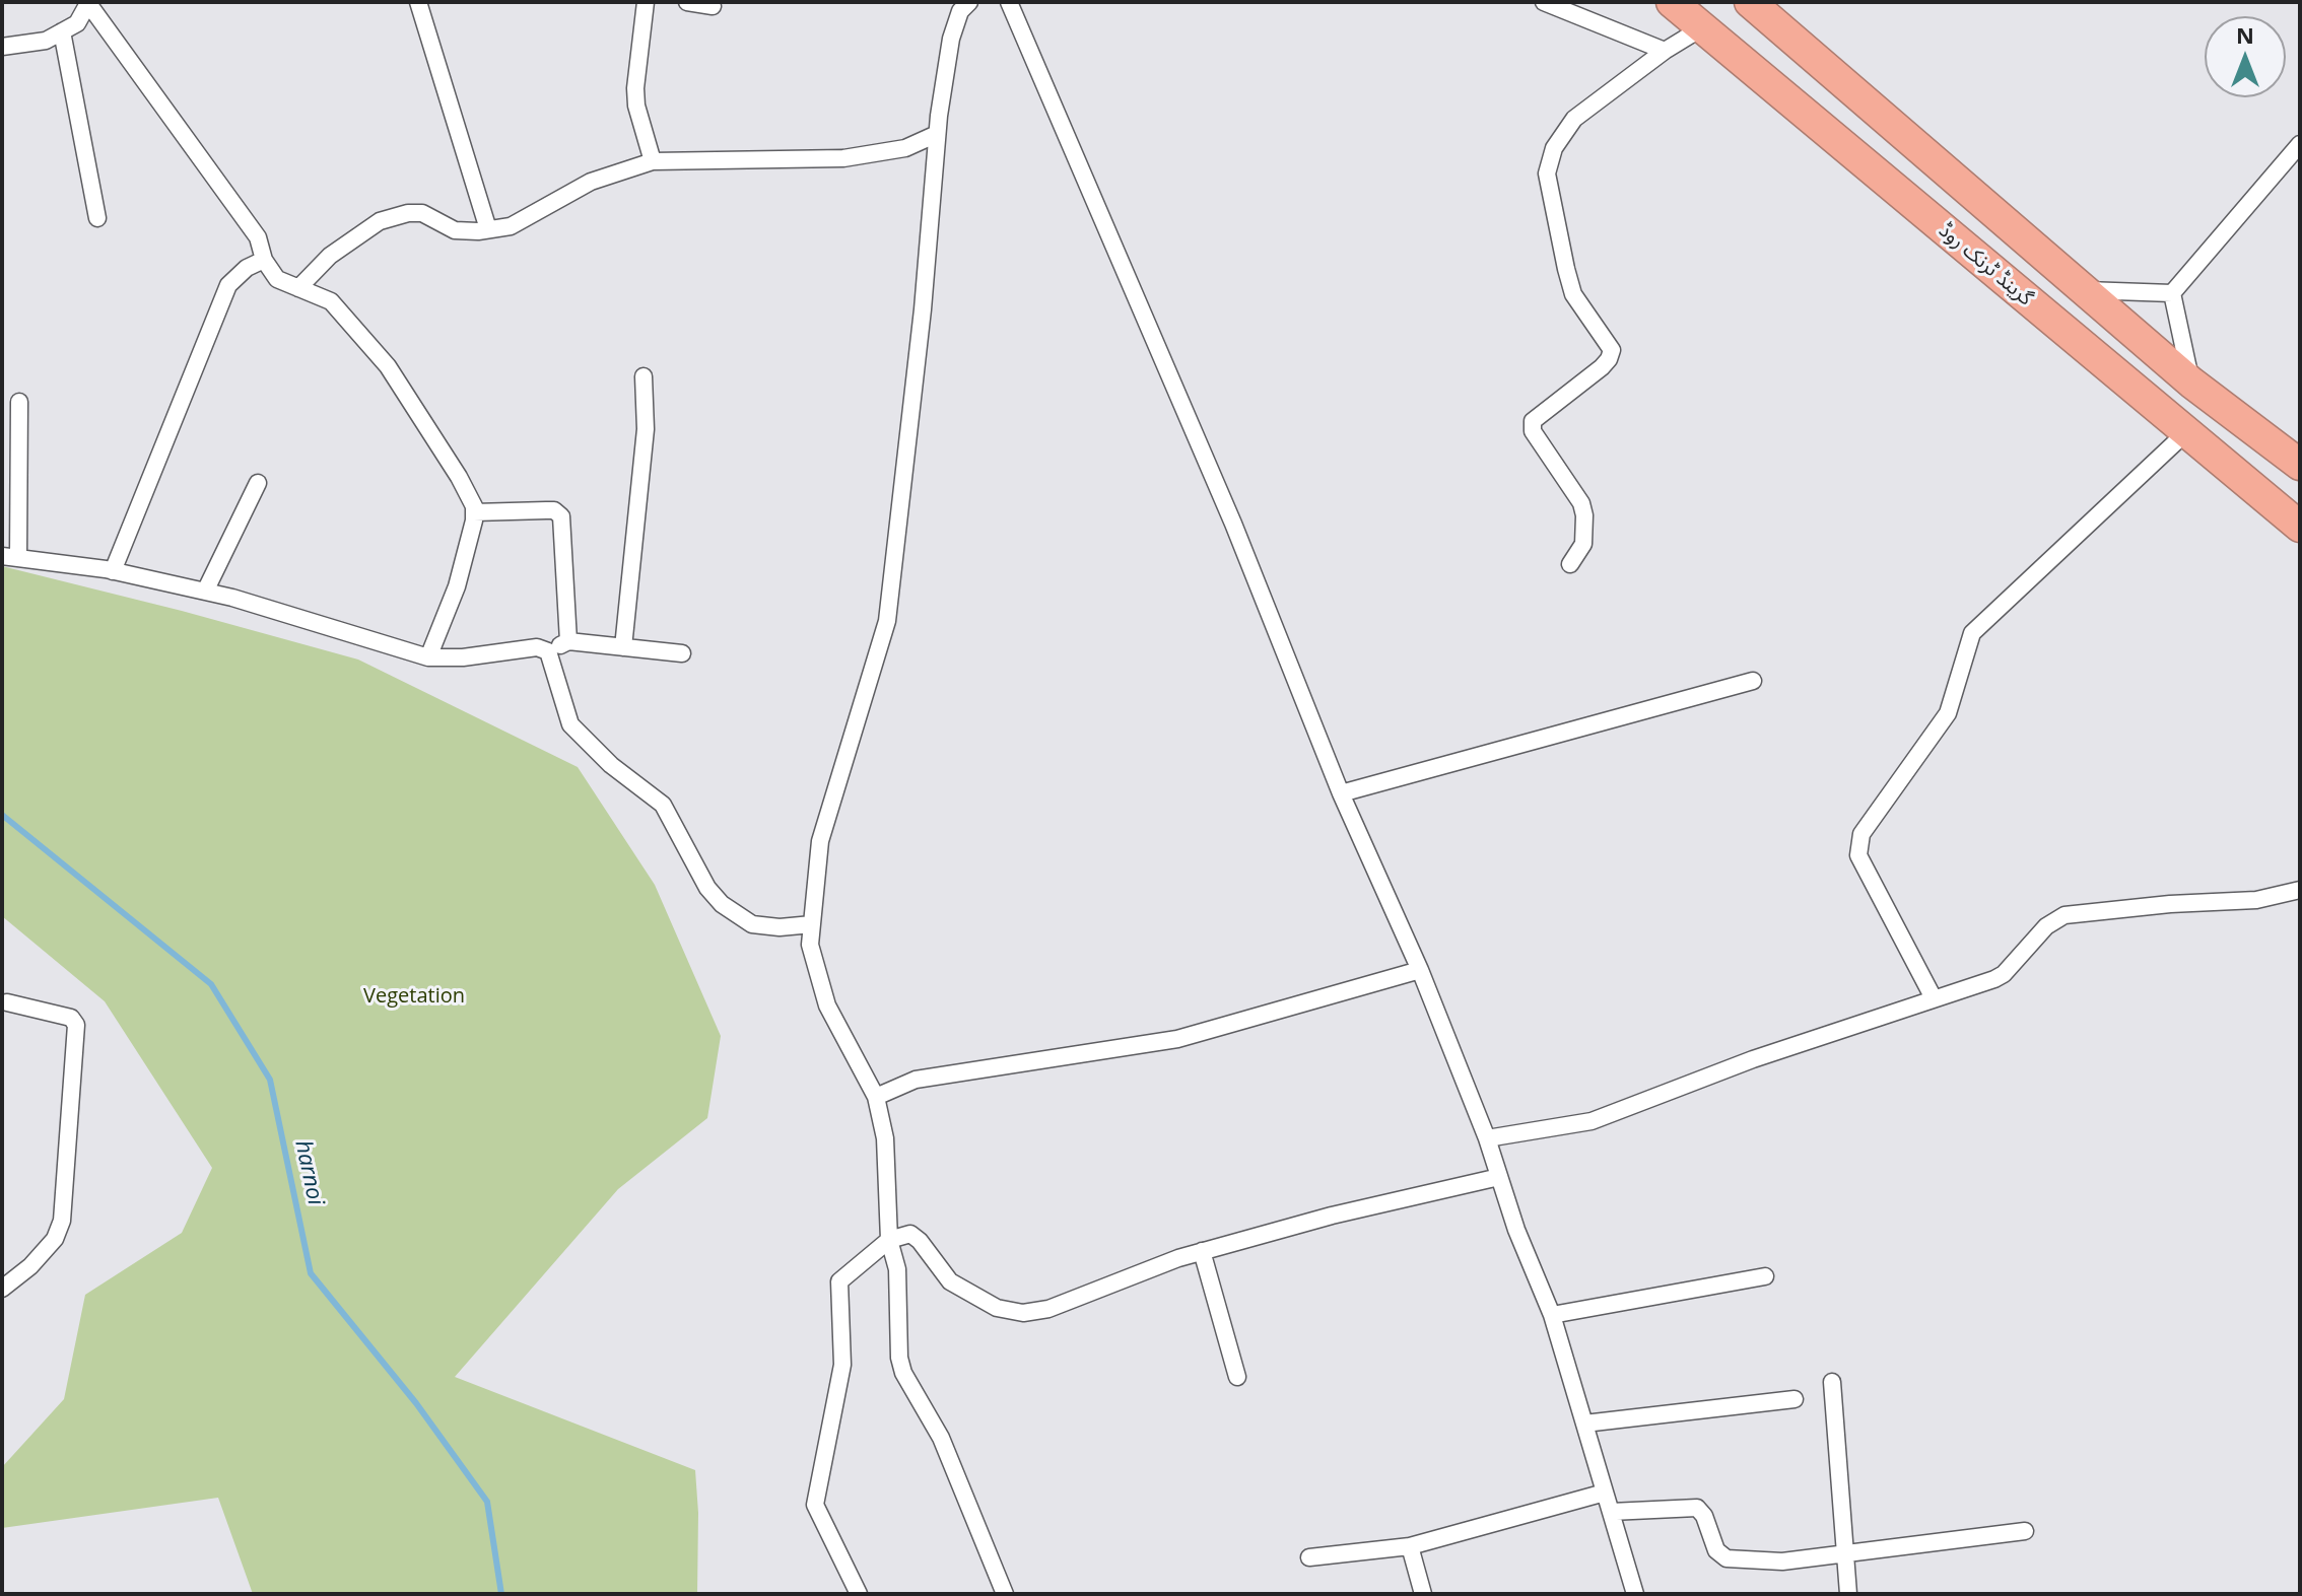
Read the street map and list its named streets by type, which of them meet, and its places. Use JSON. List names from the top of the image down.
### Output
{
  "streets": {
    "highway": ["گرینڈ ٹرنک روڈ"]
  },
  "water": ["harnoi"],
  "parks": ["Vegetation"],
  "north": "top"
}
